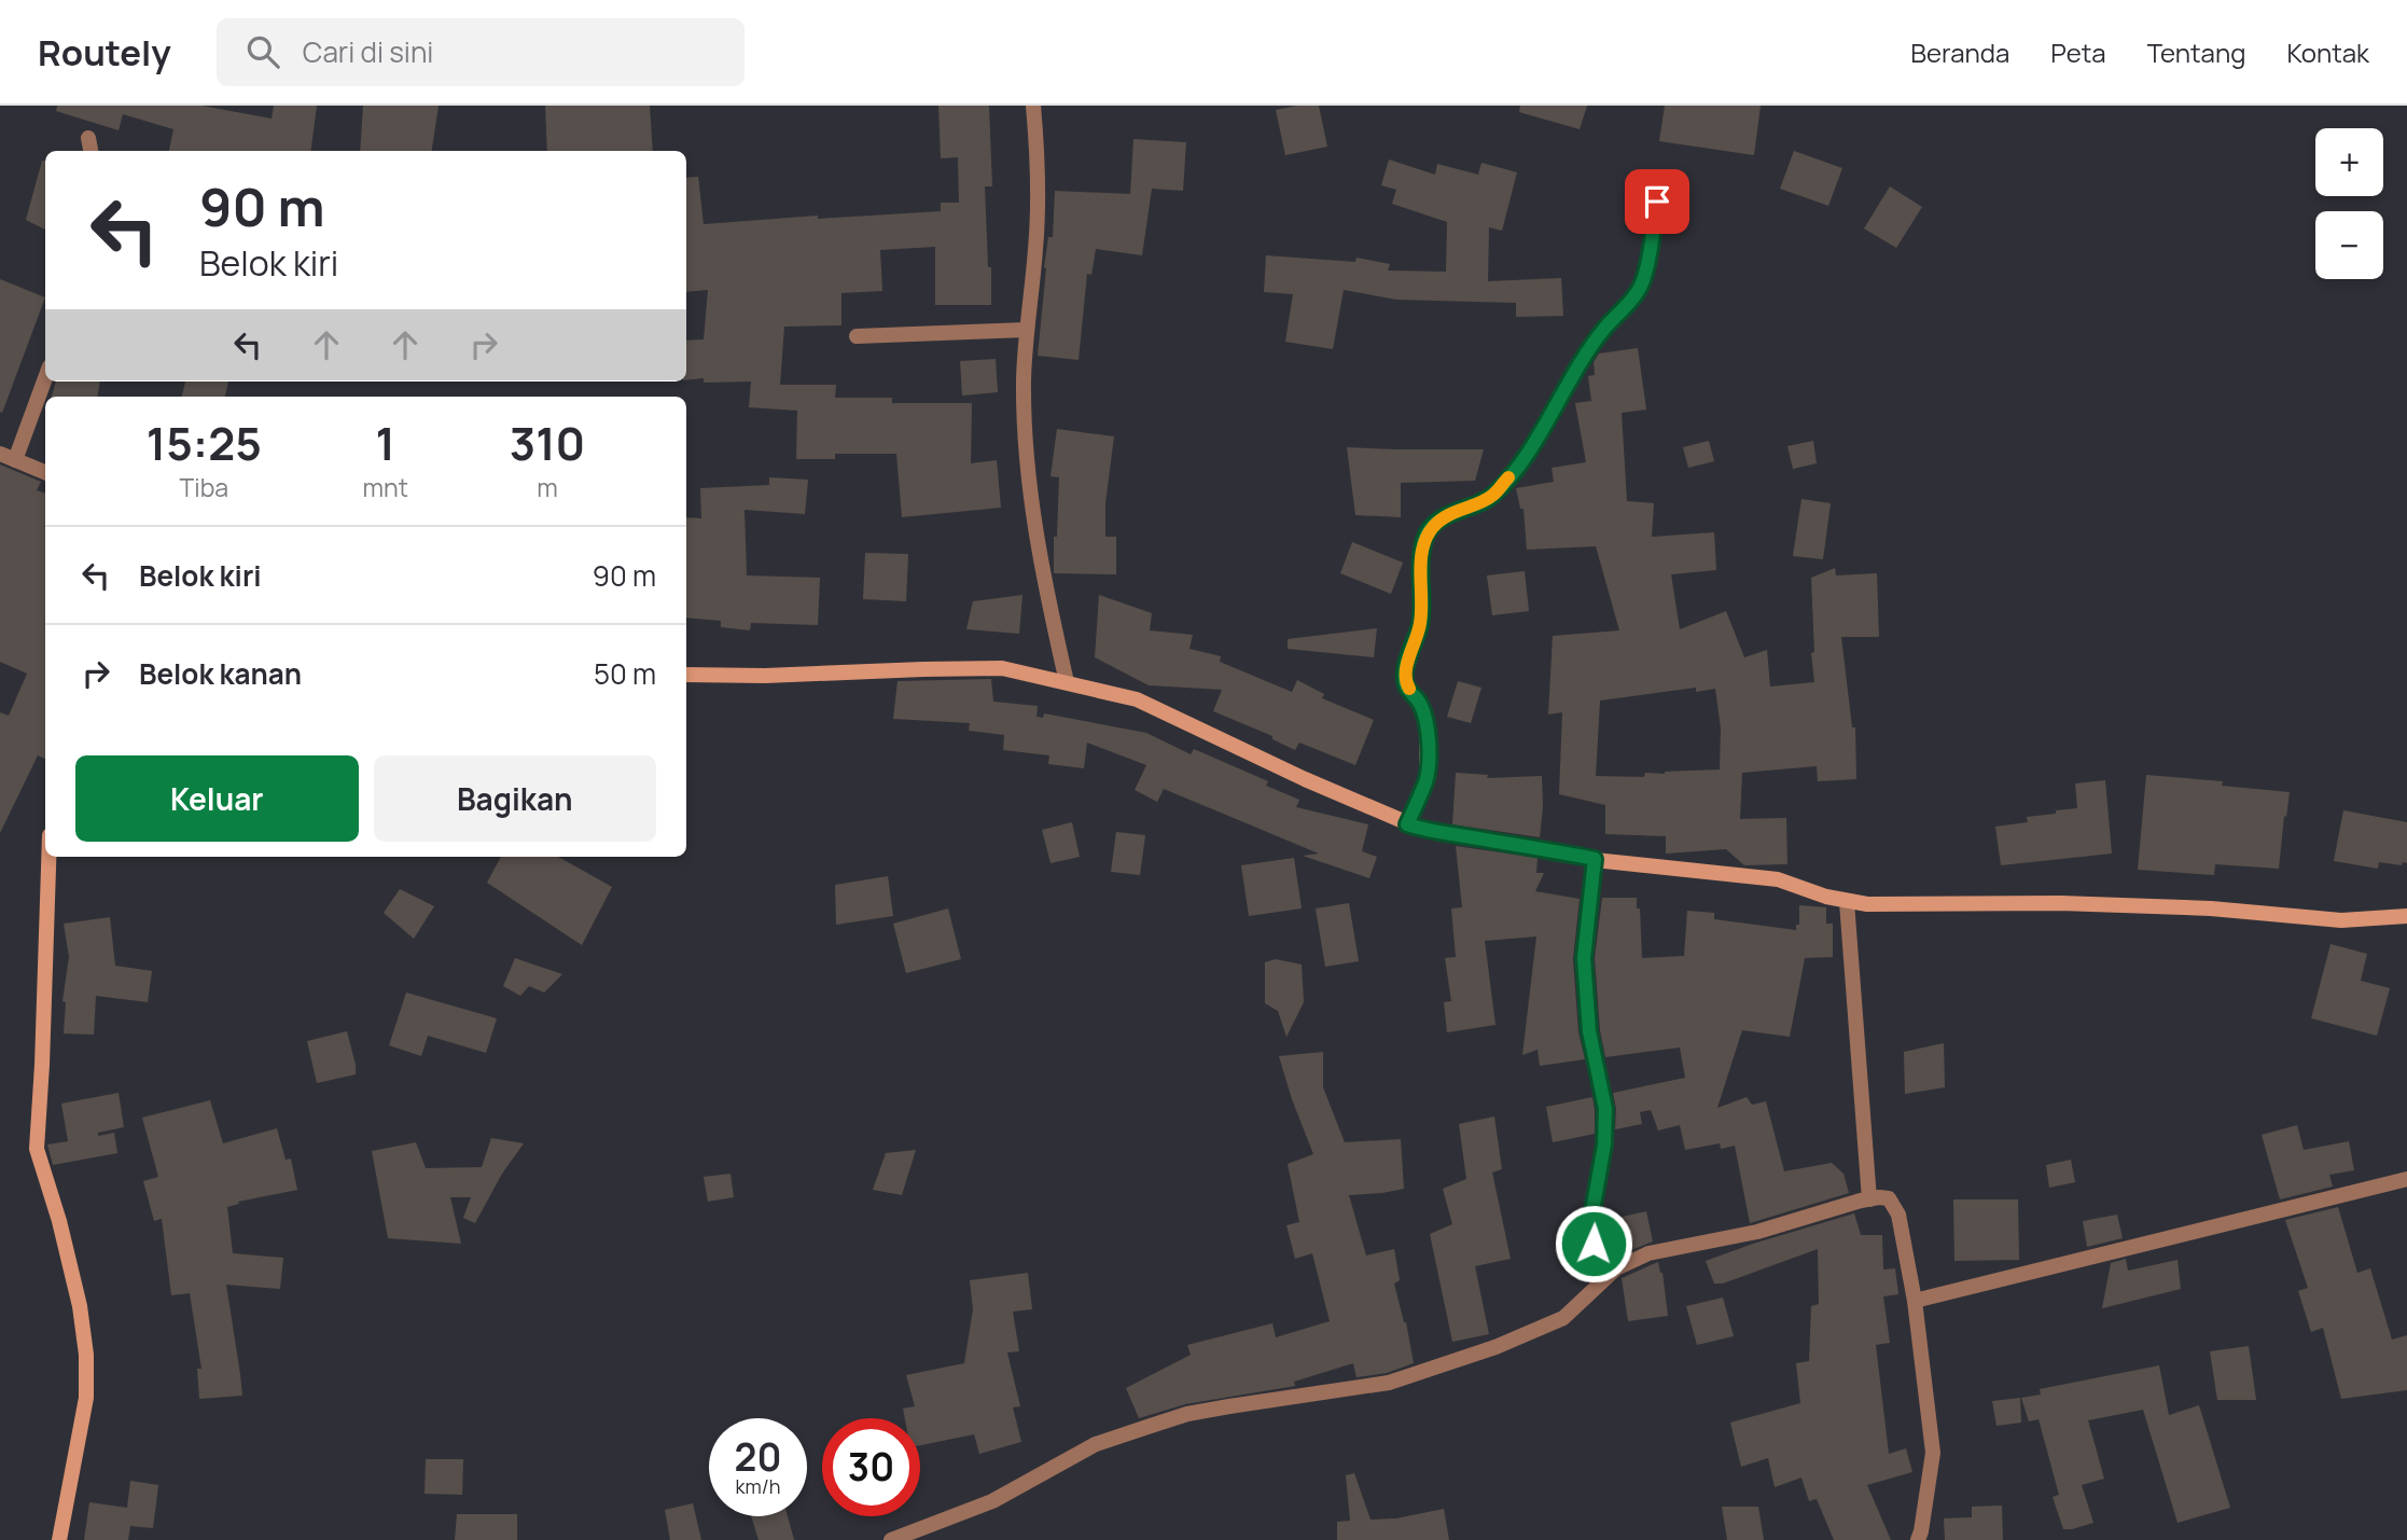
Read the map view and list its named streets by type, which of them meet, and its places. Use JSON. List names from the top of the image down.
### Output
{
  "page": {
    "header": "Routely",
    "search": "Cari di sini",
    "nav": [
      "Beranda",
      "Peta",
      "Tentang",
      "Kontak"
    ],
    "map_buttons": ["+", "−"],
    "turn": ["90 m", "Belok kiri"],
    "eta": [
      "15:25",
      "Tiba",
      "1",
      "mnt",
      "310",
      "m"
    ],
    "list": [
      {
        "name": "Belok kiri",
        "value": "90 m"
      },
      {
        "name": "Belok kanan",
        "value": "50 m"
      }
    ],
    "buttons": ["Keluar", "Bagikan"],
    "speed": "20 km/h",
    "limit": "30"
  }
}
